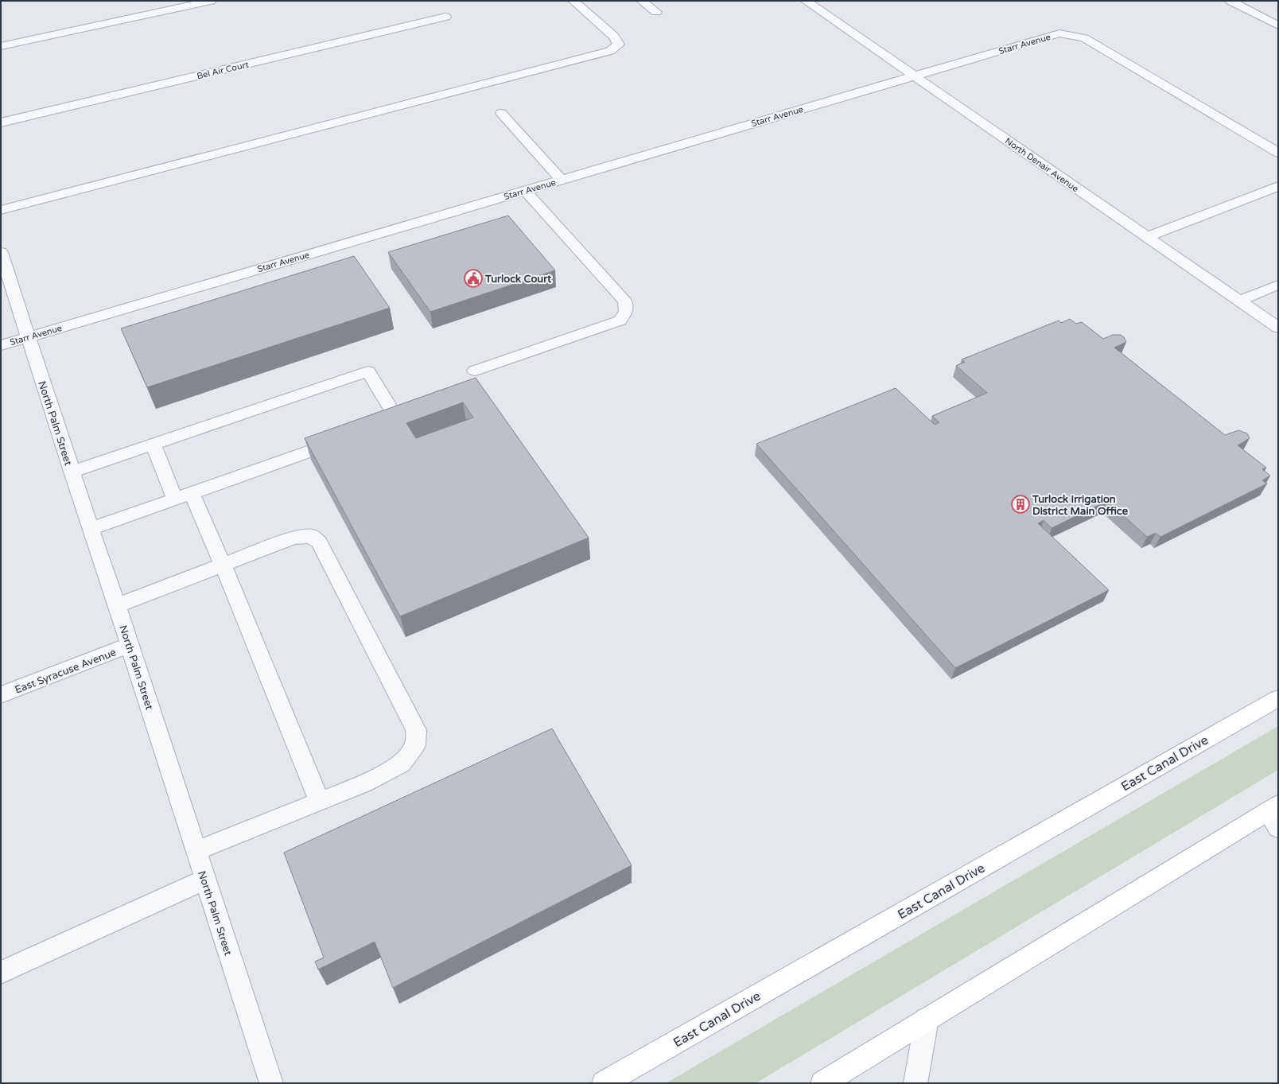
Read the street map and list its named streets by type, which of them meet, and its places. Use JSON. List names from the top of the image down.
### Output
{
  "streets": {
    "main road": ["East Canal Drive"],
    "street": [
      "Starr Avenue",
      "Bel Air Court",
      "North Denair Avenue",
      "North Palm Street",
      "East Syracuse Avenue"
    ]
  },
  "crossings": [
    ["Starr Avenue", "North Denair Avenue"],
    ["Starr Avenue", "North Palm Street"],
    ["North Palm Street", "East Syracuse Avenue"]
  ],
  "places": {
    "public building": ["Turlock Court"],
    "building": ["Turlock Irrigation District Main Office"]
  }
}
